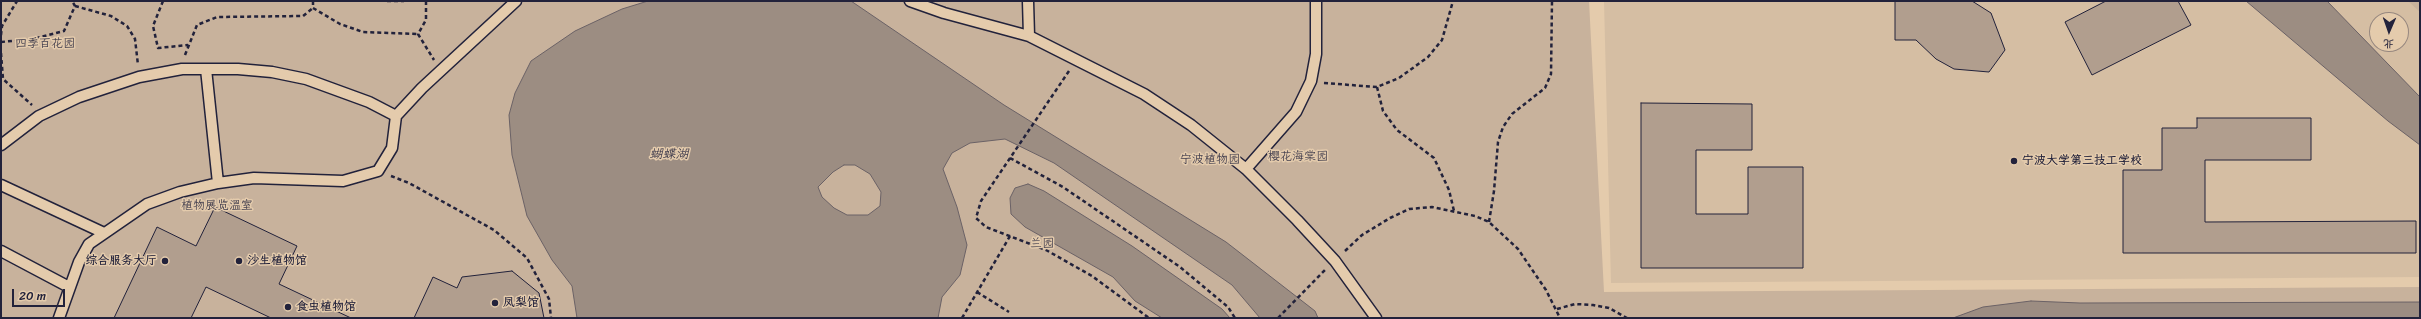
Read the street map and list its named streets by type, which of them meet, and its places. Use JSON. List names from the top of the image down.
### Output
{
  "water": ["蝴蝶湖"],
  "parks": [
    "四季百花园",
    "樱花海棠园",
    "宁波植物园",
    "植物展览温室",
    "兰园"
  ],
  "places": [
    "宁波大学第三技工学校",
    "综合服务大厅",
    "沙生植物馆",
    "凤梨馆",
    "食虫植物馆"
  ],
  "scale_bar": "20 m",
  "north": "bottom"
}
